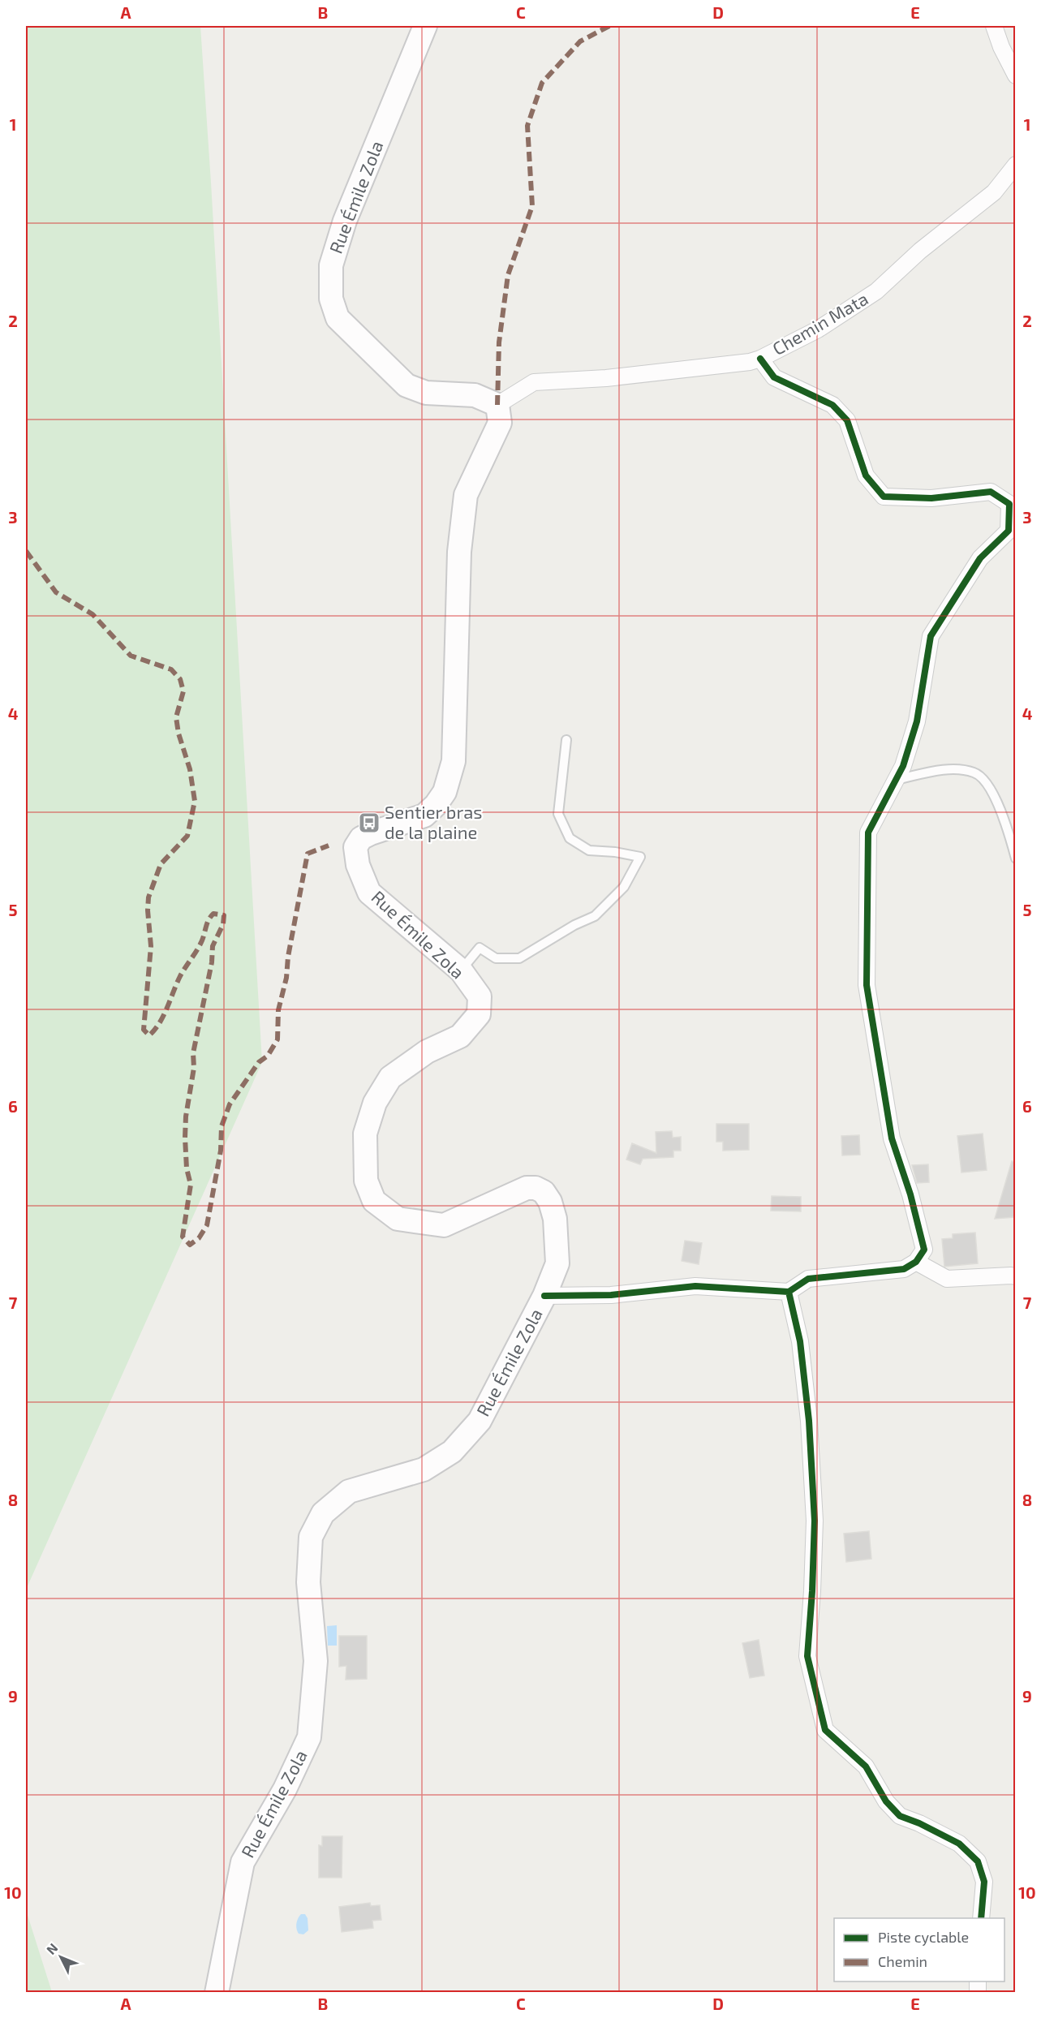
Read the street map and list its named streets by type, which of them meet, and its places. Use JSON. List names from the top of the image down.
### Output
{
  "streets": {
    "main road": ["Rue Émile Zola"],
    "street": ["Chemin Mata"]
  },
  "crossings": [
    ["Rue Émile Zola", "Chemin Mata"]
  ],
  "places": {
    "bus stop": ["Sentier bras de la plaine"]
  },
  "legend": ["Piste cyclable", "Chemin"],
  "north": "top left",
  "grid": {
    "columns": [
      "A",
      "B",
      "C",
      "D",
      "E"
    ],
    "rows": [
      "1",
      "2",
      "3",
      "4",
      "5",
      "6",
      "7",
      "8",
      "9",
      "10"
    ]
  }
}
